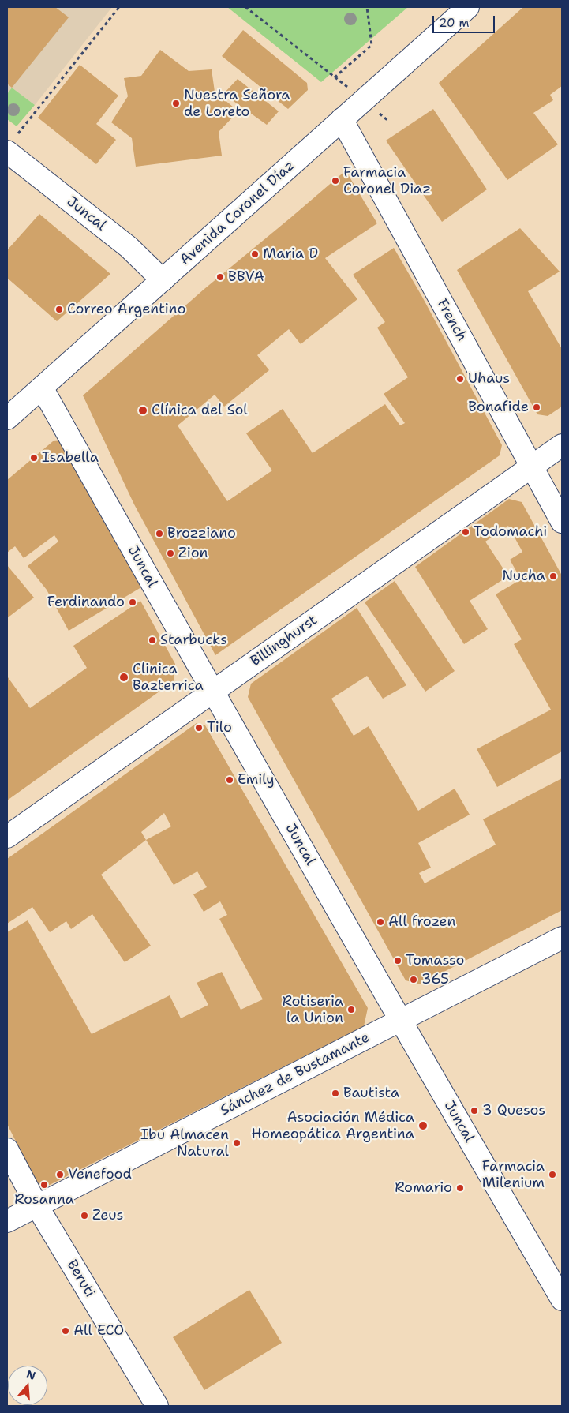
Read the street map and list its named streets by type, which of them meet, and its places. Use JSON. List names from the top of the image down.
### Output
{
  "streets": {
    "street": [
      "Avenida Coronel Díaz",
      "Juncal",
      "French",
      "Billinghurst",
      "Sánchez de Bustamante",
      "Beruti"
    ]
  },
  "crossings": [
    ["Avenida Coronel Díaz", "Juncal"],
    ["Avenida Coronel Díaz", "French"],
    ["Juncal", "Billinghurst"],
    ["Juncal", "Sánchez de Bustamante"],
    ["French", "Billinghurst"],
    ["Sánchez de Bustamante", "Beruti"]
  ],
  "places": [
    "Nuestra Señora de Loreto",
    "Farmacia Coronel Diaz",
    "Maria D",
    "BBVA",
    "Correo Argentino",
    "Uhaus",
    "Bonafide",
    "Clínica del Sol",
    "Isabella",
    "Todomachi",
    "Brozziano",
    "Zion",
    "Nucha",
    "Ferdinando",
    "Starbucks",
    "Clinica Bazterrica",
    "Tilo",
    "Emily",
    "All frozen",
    "Tomasso",
    "365",
    "Rotiseria la Union",
    "Bautista",
    "3 Quesos",
    "Asociación Médica Homeopática Argentina",
    "Ibu Almacen Natural",
    "Venefood",
    "Farmacia Milenium",
    "Rosanna",
    "Romario",
    "Zeus",
    "All ECO"
  ],
  "scale_bar": "20 m",
  "north": "top"
}
